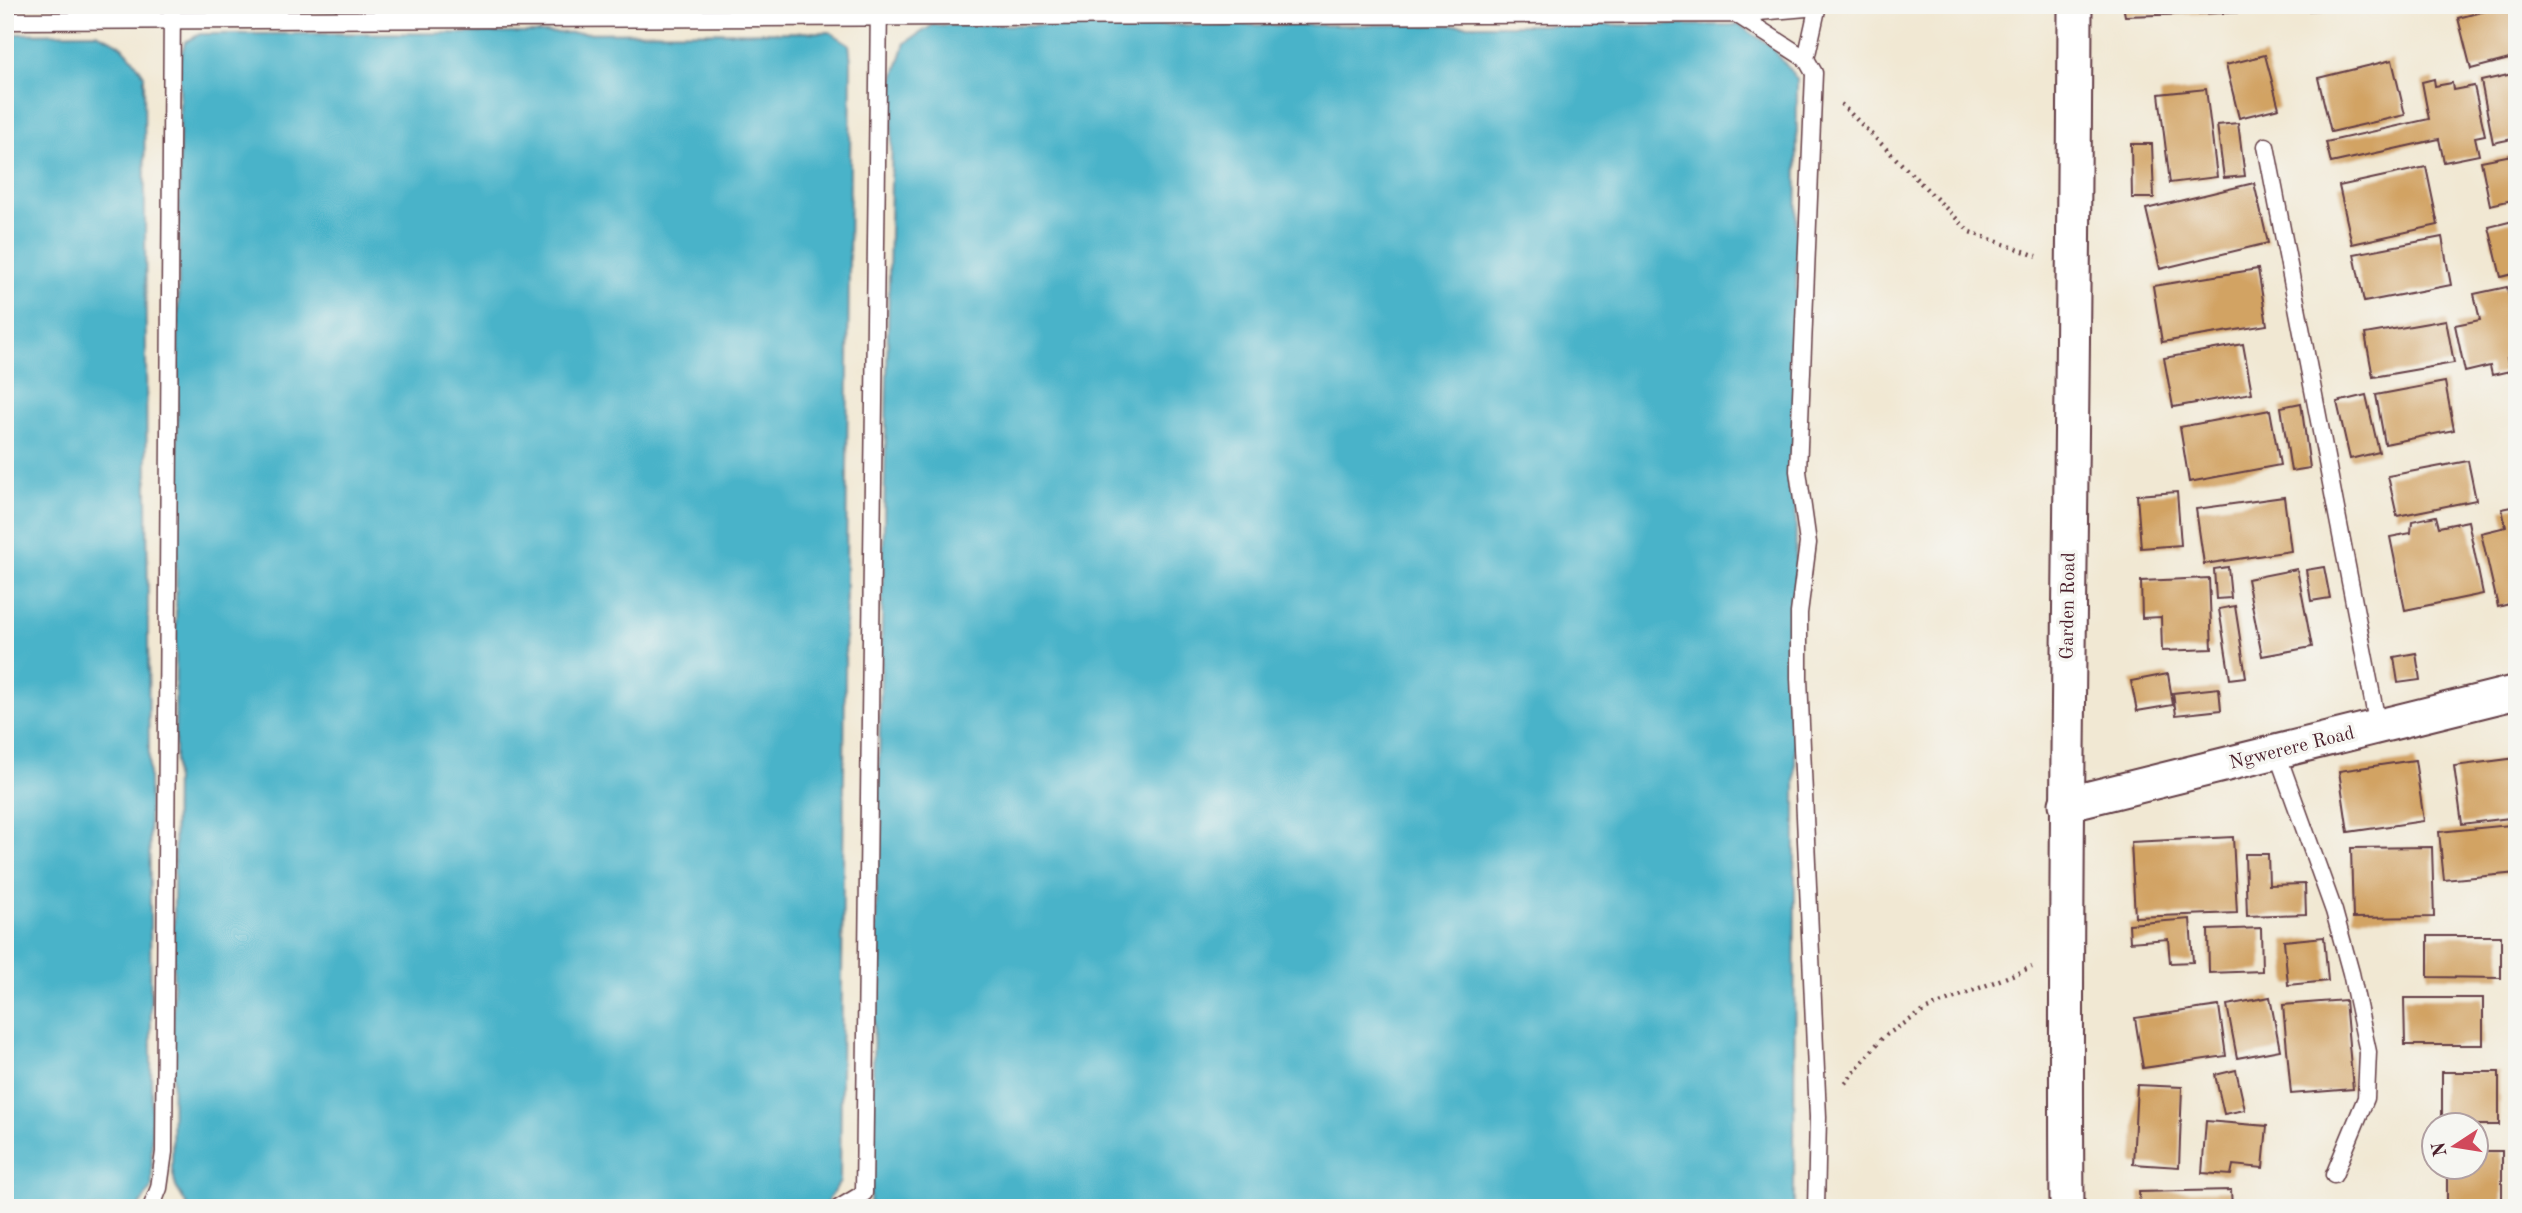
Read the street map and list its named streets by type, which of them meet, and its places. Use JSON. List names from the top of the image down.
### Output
{
  "streets": {
    "street": ["Garden Road", "Ngwerere Road"]
  },
  "crossings": [
    ["Garden Road", "Ngwerere Road"]
  ],
  "north": "left"
}
